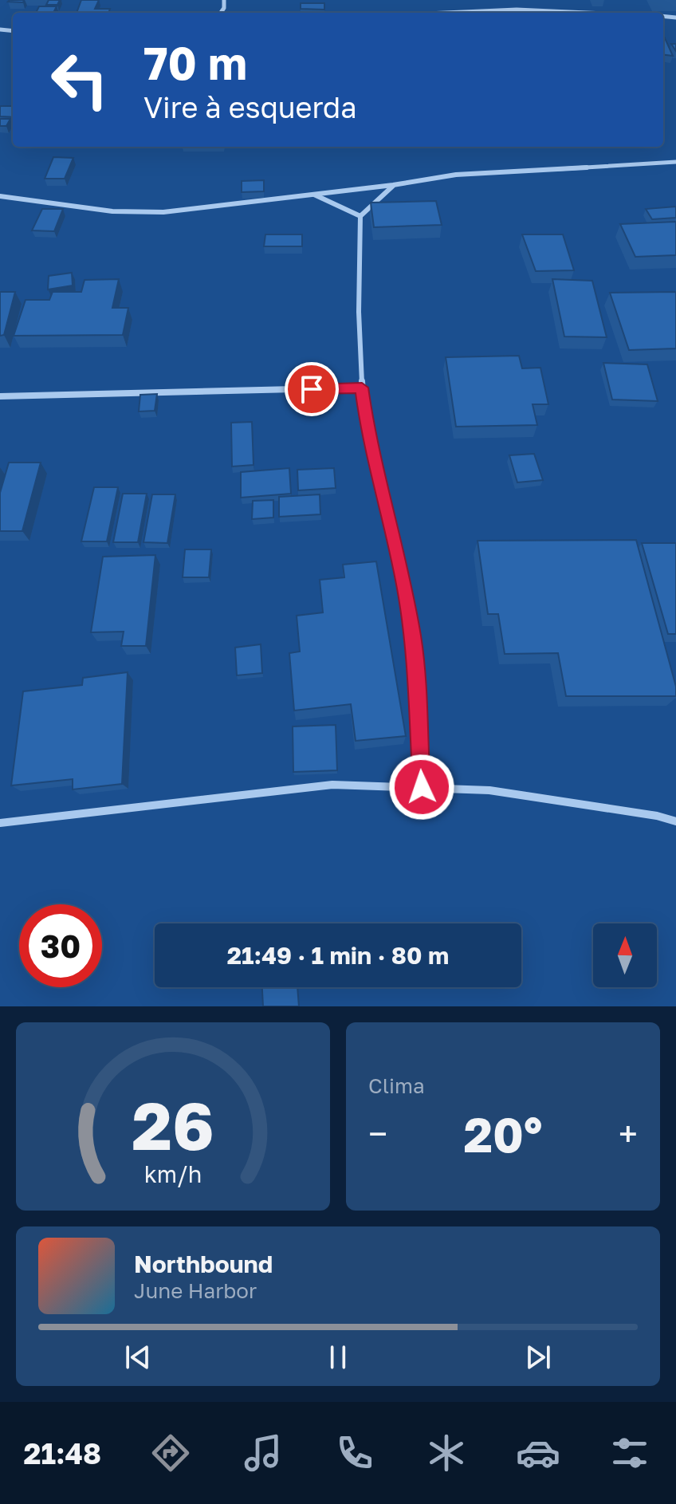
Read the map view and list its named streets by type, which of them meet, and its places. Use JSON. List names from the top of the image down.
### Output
{
  "north": "top",
  "page": {
    "turn": ["70 m", "Vire à esquerda"],
    "limit": "30",
    "trip": "21:49 · 1 min · 80 m",
    "tile": "Clima",
    "heat": ["−", "20°", "+"],
    "song": ["Northbound", "June Harbor"],
    "tabs": "21:48",
    "gauge": ["26", "km/h"]
  }
}
